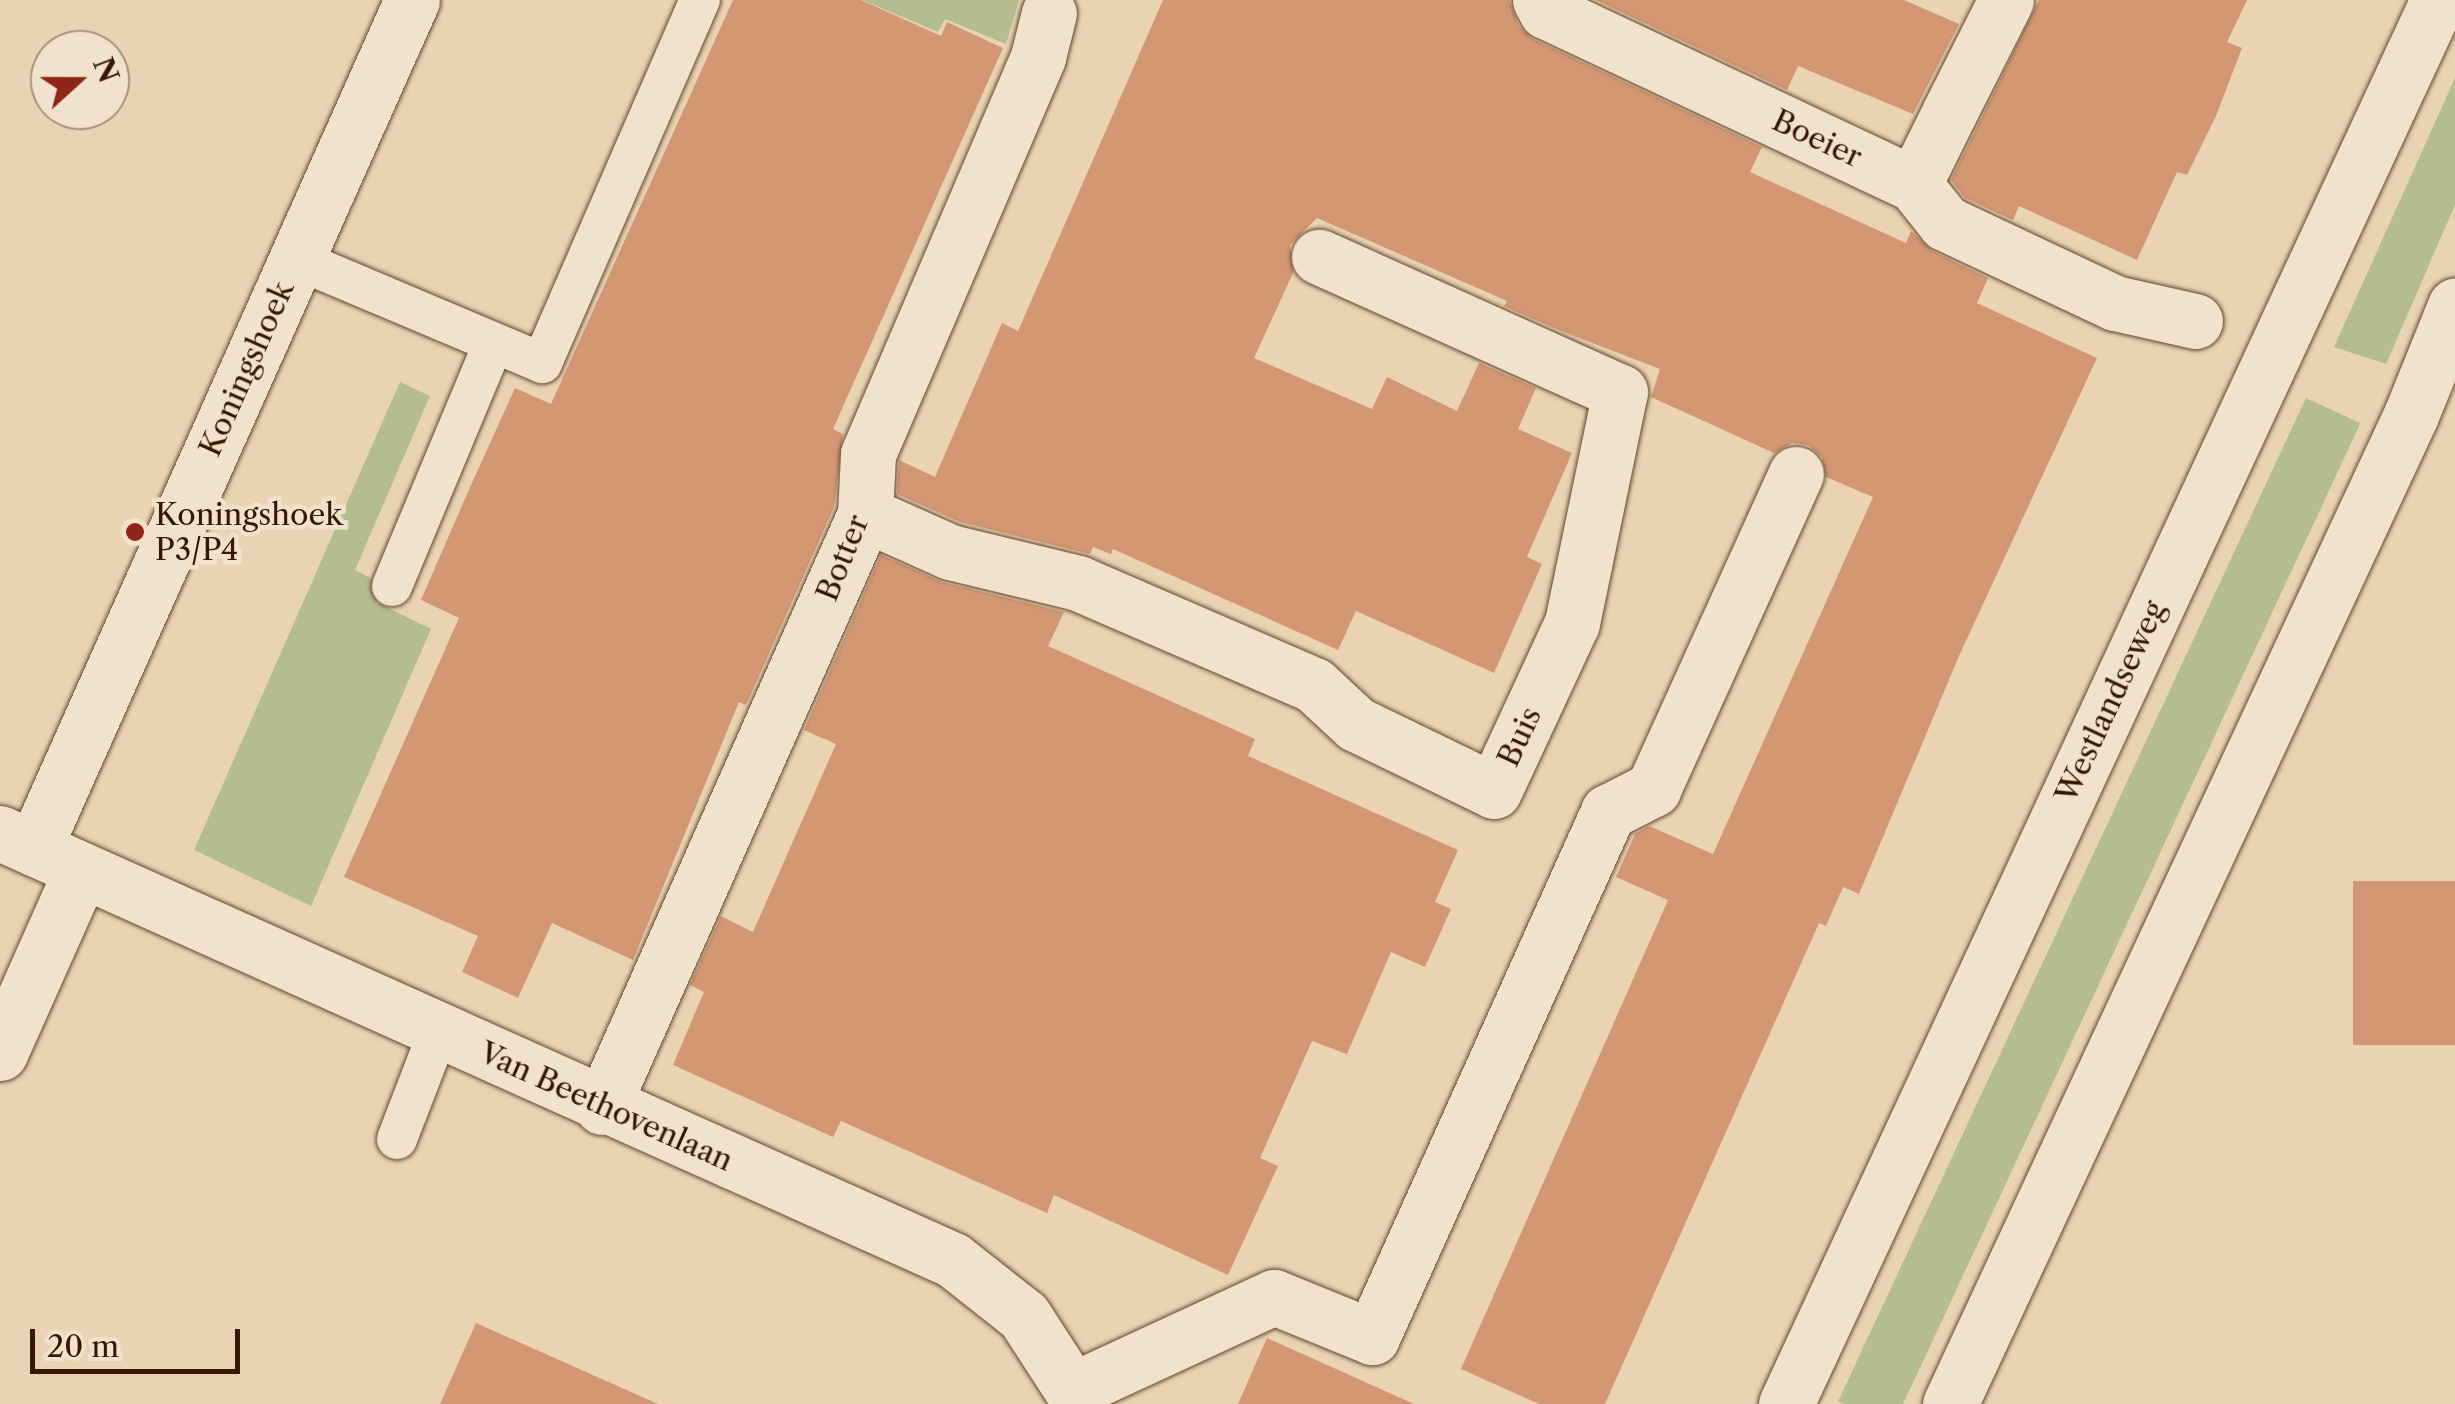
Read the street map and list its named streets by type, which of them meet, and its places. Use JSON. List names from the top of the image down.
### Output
{
  "streets": {
    "street": [
      "Boeier",
      "Koningshoek",
      "Botter",
      "Westlandseweg",
      "Buis",
      "Van Beethovenlaan"
    ]
  },
  "crossings": [
    ["Koningshoek", "Van Beethovenlaan"],
    ["Botter", "Buis"],
    ["Botter", "Van Beethovenlaan"]
  ],
  "places": ["Koningshoek P3/P4"],
  "scale_bar": "20 m",
  "north": "right"
}
